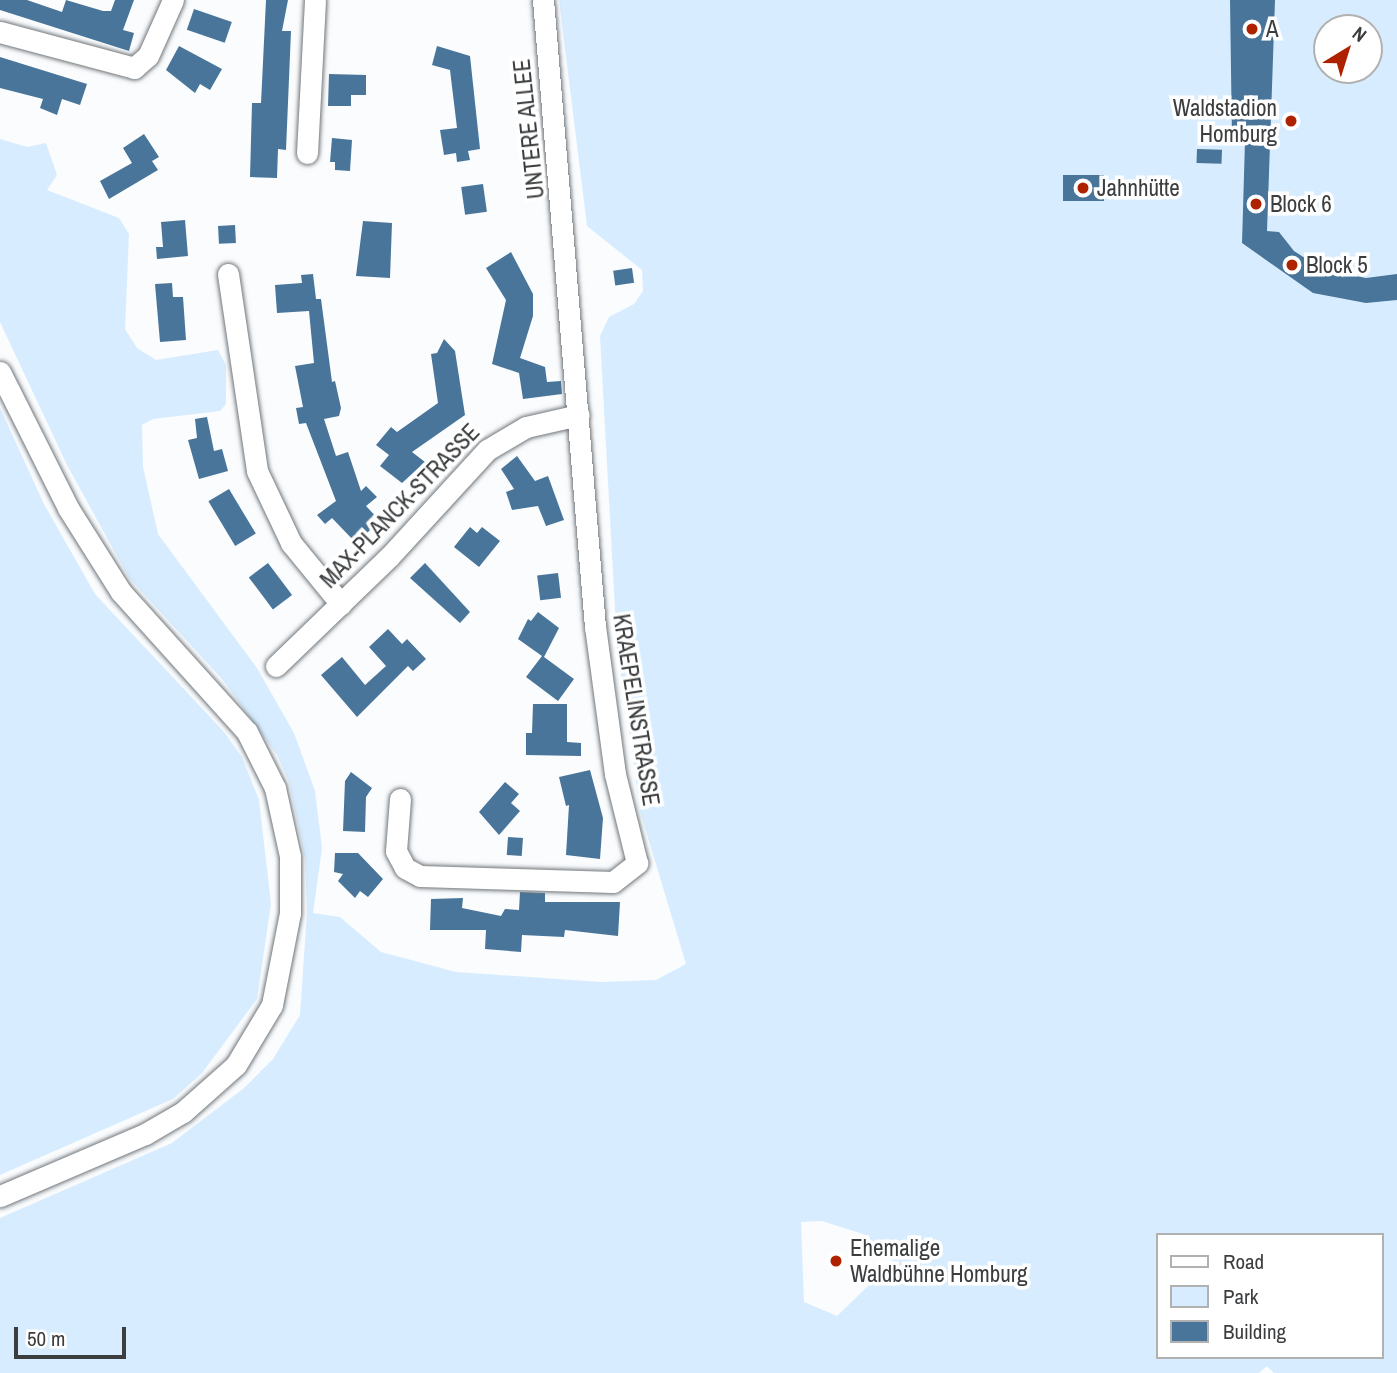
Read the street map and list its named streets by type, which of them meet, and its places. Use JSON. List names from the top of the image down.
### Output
{
  "streets": {
    "street": ["UNTERE ALLEE", "MAX-PLANCK-STRASSE", "KRAEPELINSTRASSE"]
  },
  "crossings": [
    ["UNTERE ALLEE", "KRAEPELINSTRASSE"],
    ["MAX-PLANCK-STRASSE", "KRAEPELINSTRASSE"]
  ],
  "places": [
    "A",
    "Waldstadion Homburg",
    "Jahnhütte",
    "Block 6",
    "Block 5",
    "Ehemalige Waldbühne Homburg"
  ],
  "legend": ["Road", "Park", "Building"],
  "scale_bar": "50 m",
  "north": "top right"
}
